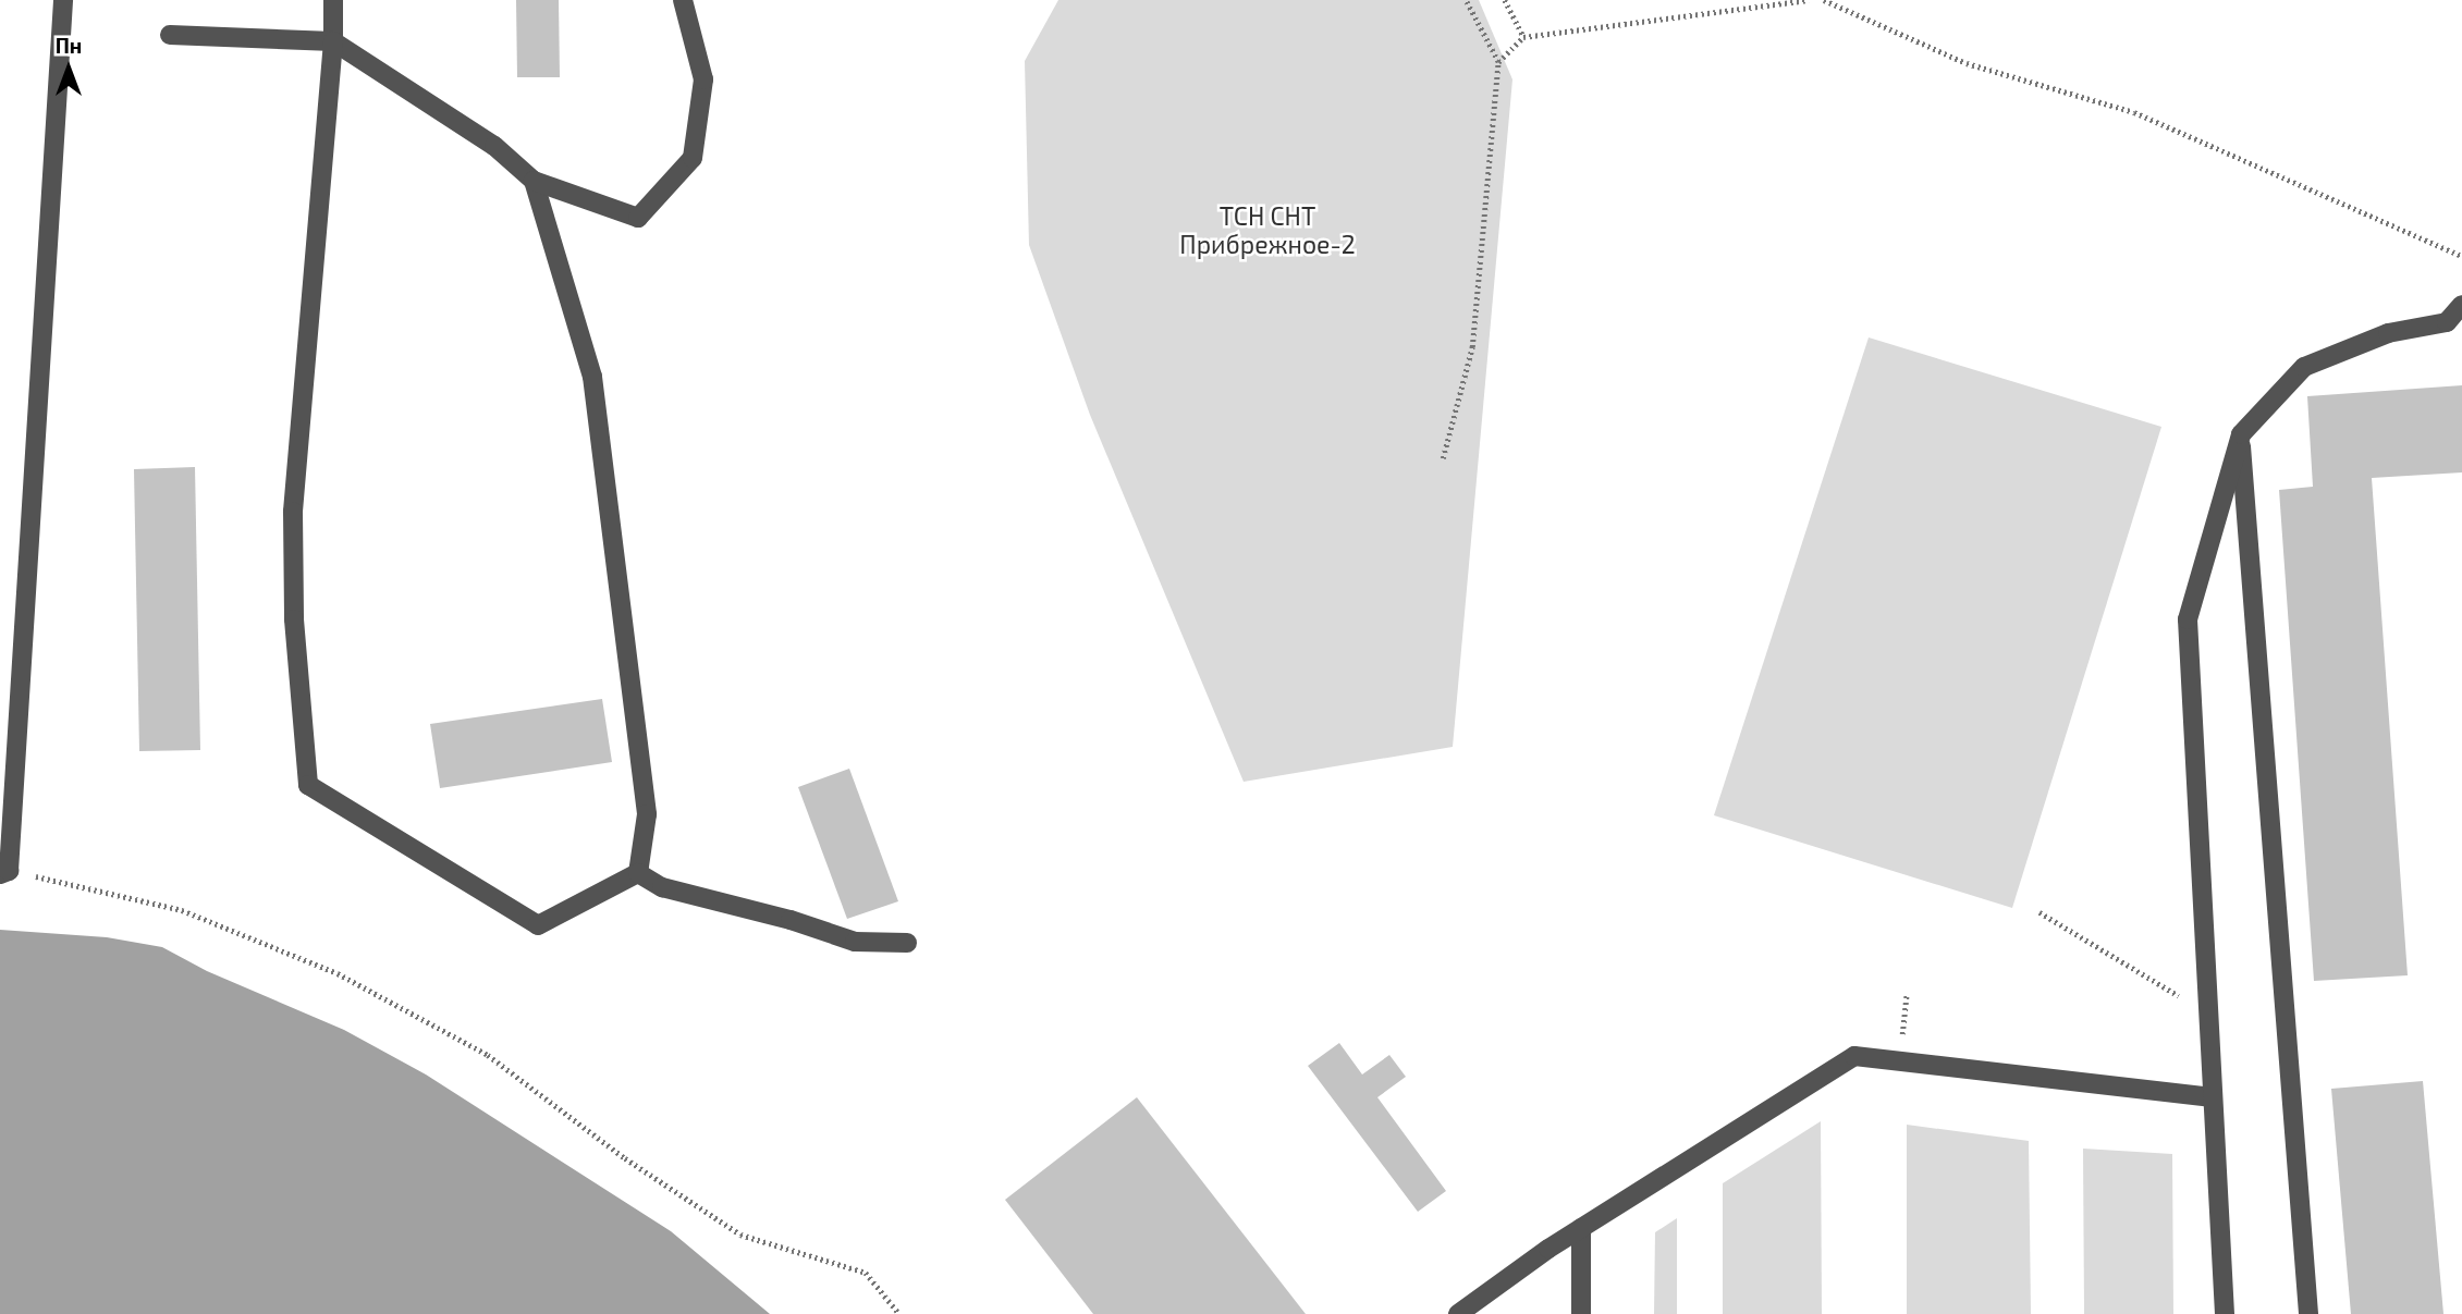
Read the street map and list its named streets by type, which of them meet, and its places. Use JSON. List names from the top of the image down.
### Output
{
  "parks": ["ТСН СНТ Прибрежное-2"],
  "north": "top"
}
